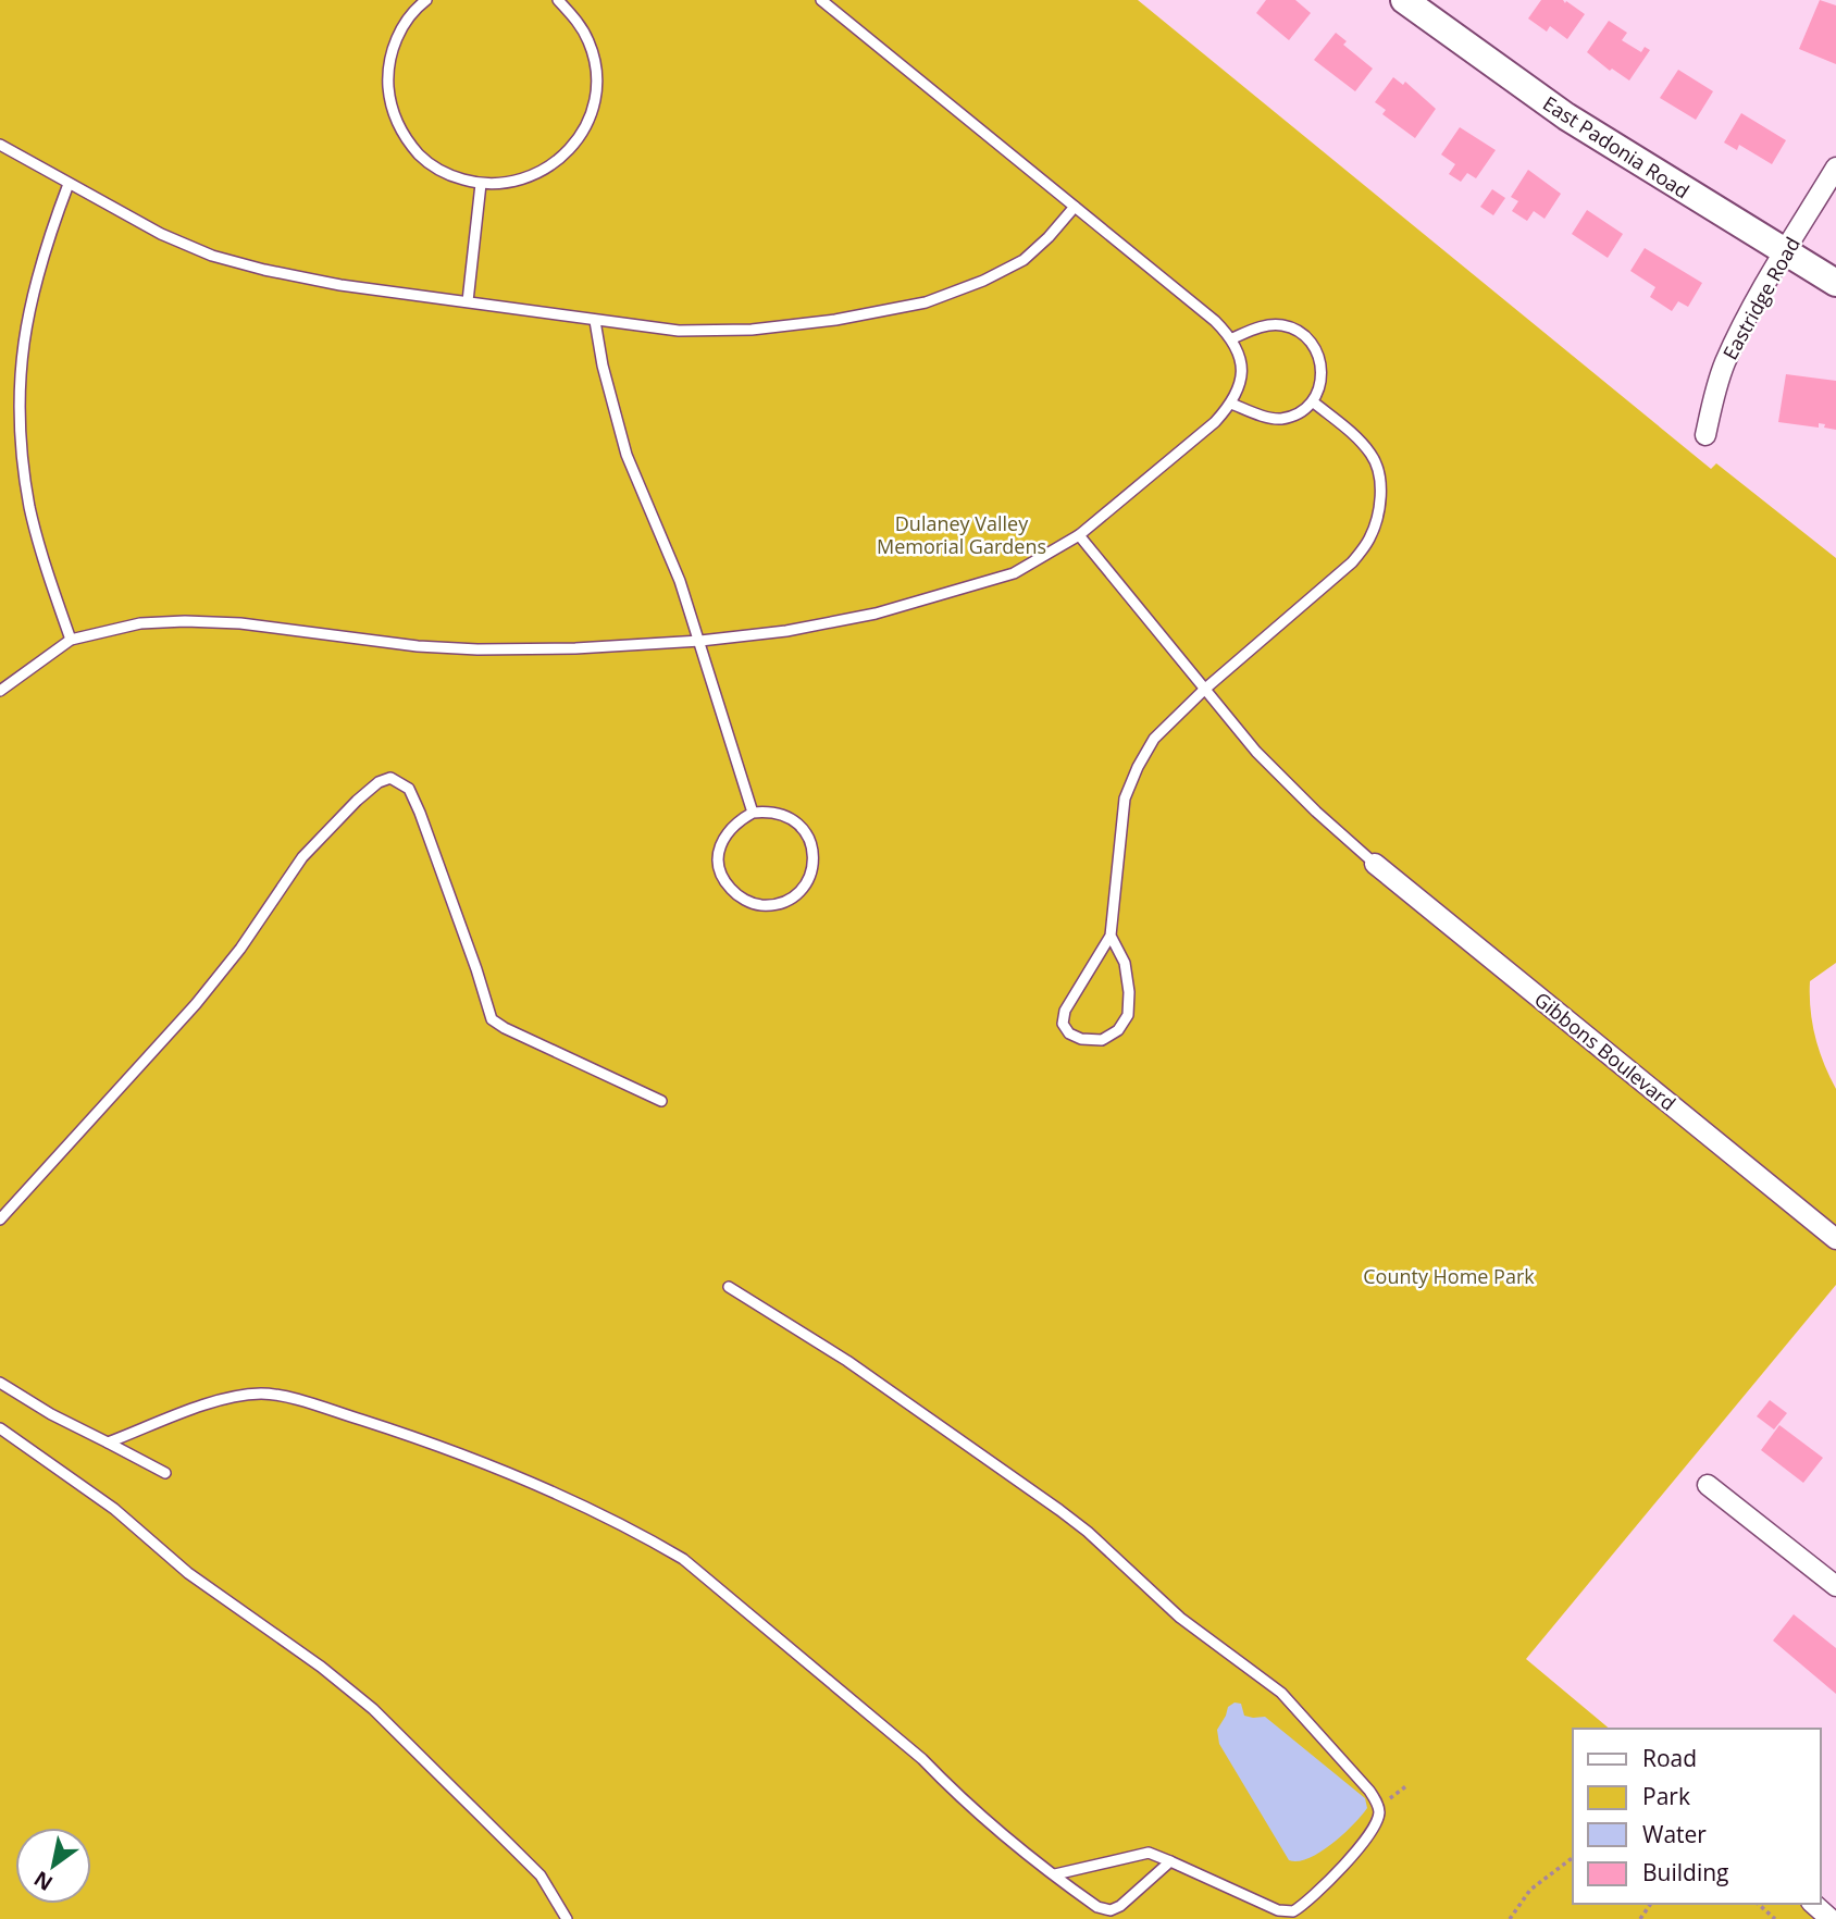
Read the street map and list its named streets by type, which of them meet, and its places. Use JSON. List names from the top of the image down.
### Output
{
  "streets": {
    "street": ["East Padonia Road", "Eastridge Road", "Gibbons Boulevard"]
  },
  "crossings": [
    ["East Padonia Road", "Eastridge Road"]
  ],
  "parks": ["Dulaney Valley Memorial Gardens", "County Home Park"],
  "legend": [
    "Road",
    "Park",
    "Water",
    "Building"
  ],
  "north": "bottom left"
}
